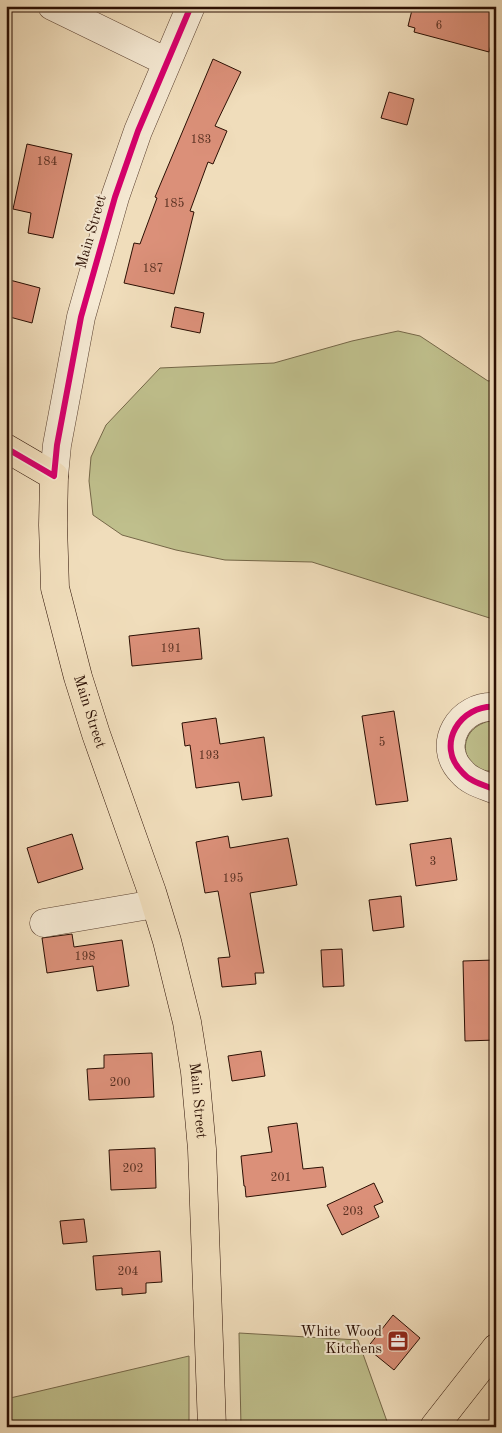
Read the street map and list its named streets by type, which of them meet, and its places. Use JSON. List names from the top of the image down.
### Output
{
  "streets": {
    "main road": ["Main Street"]
  },
  "places": {
    "office": ["White Wood Kitchens"]
  },
  "house_numbers": [
    "6",
    "183",
    "184",
    "185",
    "187",
    "191",
    "5",
    "193",
    "3",
    "195",
    "198",
    "200",
    "202",
    "201",
    "203",
    "204"
  ]
}
